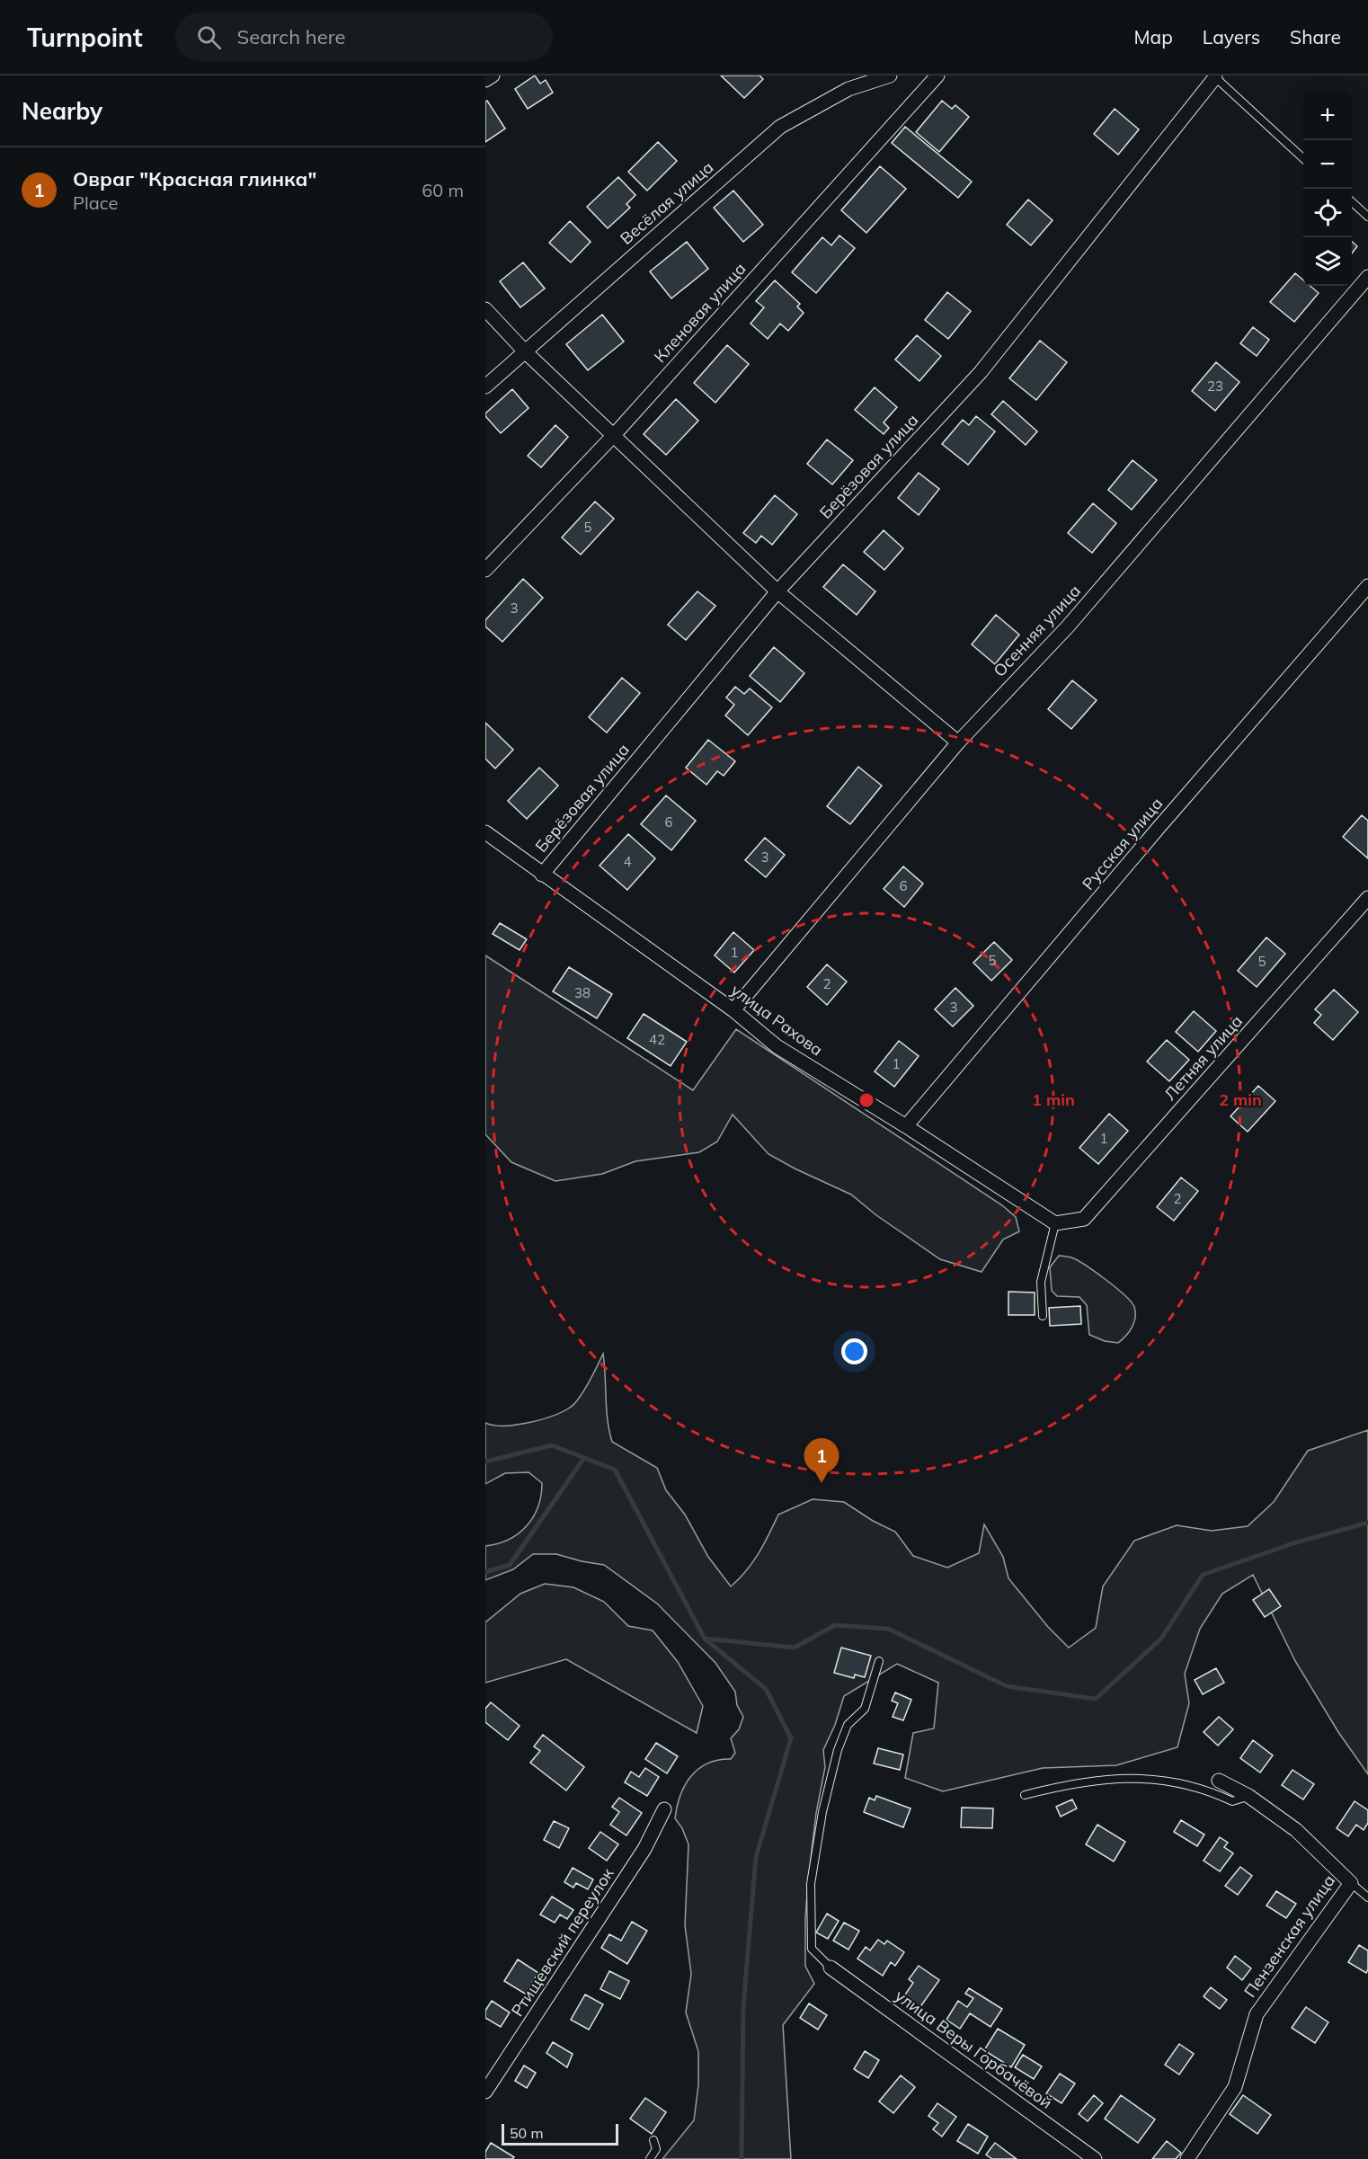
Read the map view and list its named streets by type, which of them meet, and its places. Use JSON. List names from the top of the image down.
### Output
{
  "streets": {
    "street": [
      "Весёлая улица",
      "Кленовая улица",
      "Берёзовая улица",
      "Осенняя улица",
      "Русская улица",
      "улица Рахова",
      "Летняя улица",
      "Пензенская улица",
      "Ртищевский переулок",
      "улица Веры Горбачёвой"
    ]
  },
  "crossings": [
    ["Берёзовая улица", "улица Рахова"],
    ["Осенняя улица", "улица Рахова"],
    ["Русская улица", "улица Рахова"],
    ["улица Рахова", "Летняя улица"]
  ],
  "house_numbers": [
    "23",
    "5",
    "3",
    "6",
    "3",
    "4",
    "6",
    "1",
    "5",
    "5",
    "2",
    "38",
    "3",
    "42",
    "1",
    "1",
    "2"
  ],
  "scale_bar": "50 m",
  "page": {
    "header": "Turnpoint",
    "search": "Search here",
    "nav": ["Map", "Layers", "Share"],
    "heading": "Nearby",
    "map_buttons": ["+", "−"],
    "list": [
      {
        "mark": "1",
        "name": "Овраг \"Красная глинка\"",
        "note": "Place",
        "value": "60 m"
      }
    ],
    "pins": "1",
    "scale": "50 m"
  },
  "rings": ["1 min", "2 min"]
}
